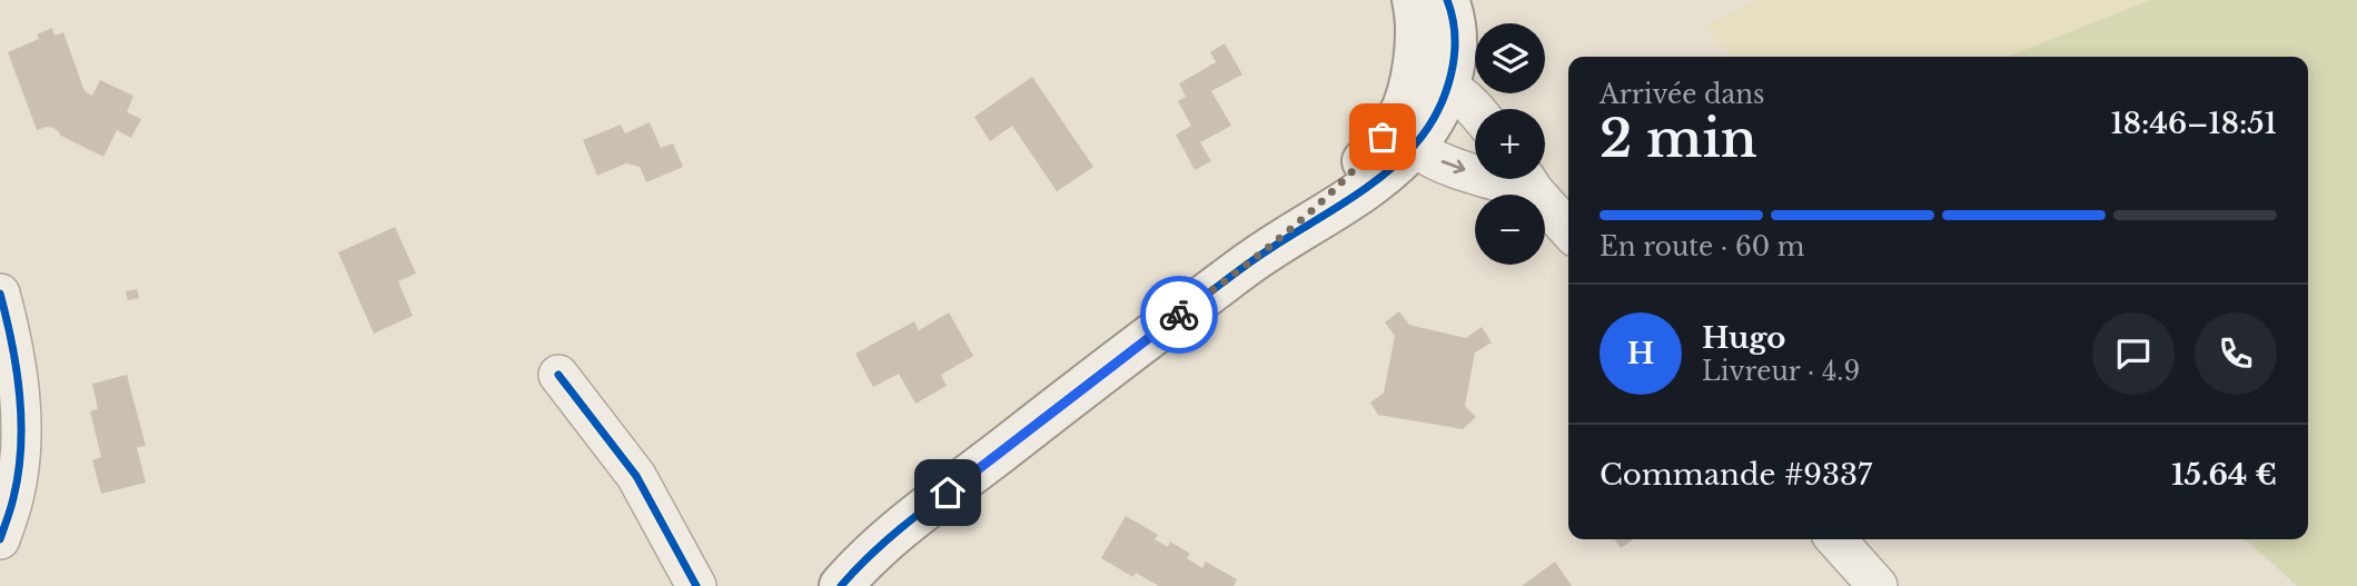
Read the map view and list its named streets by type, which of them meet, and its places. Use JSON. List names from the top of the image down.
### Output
{
  "page": {
    "map_buttons": ["+", "−"],
    "heading": ["2 min", "Arrivée dans", "18:46–18:51"],
    "panel": [
      "Hugo",
      "Livreur · 4.9",
      "Commande #9337",
      "15.64 €"
    ],
    "bar": "En route · 60 m",
    "round": "H"
  }
}
